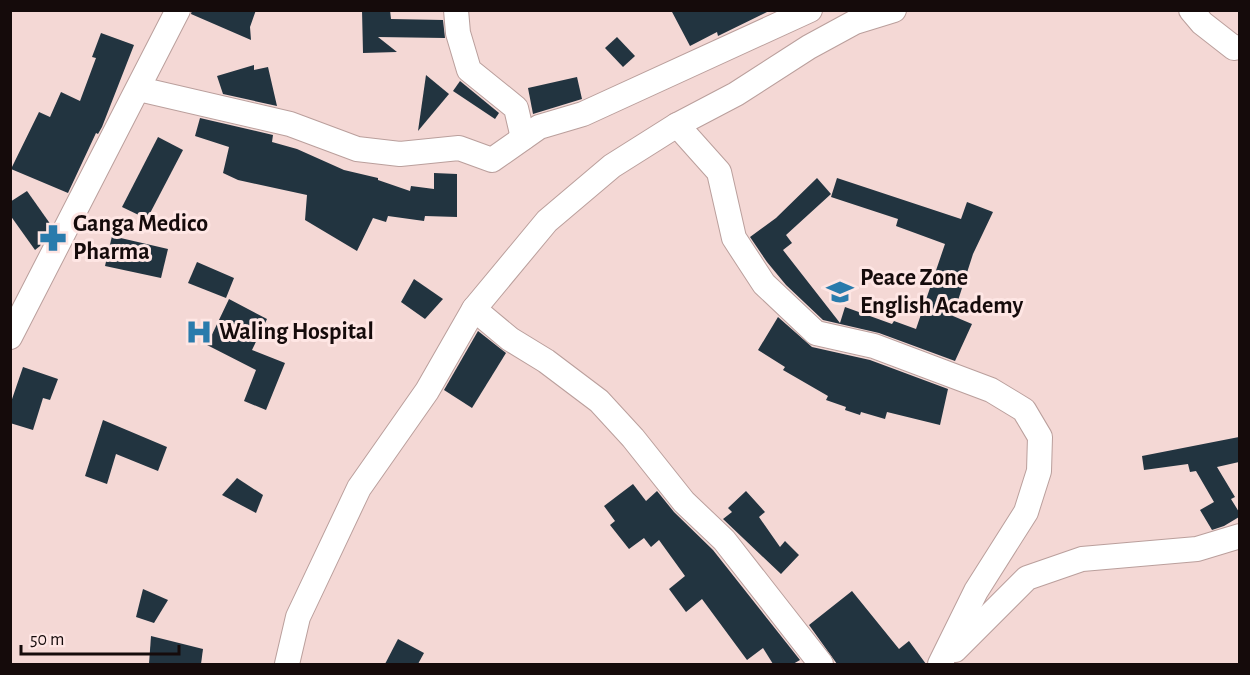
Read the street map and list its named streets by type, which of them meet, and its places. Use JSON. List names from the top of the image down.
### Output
{
  "places": {
    "pharmacy": ["Ganga Medico Pharma"],
    "school or university": ["Peace Zone English Academy"],
    "hospital": ["Waling Hospital"]
  },
  "scale_bar": "50 m"
}
